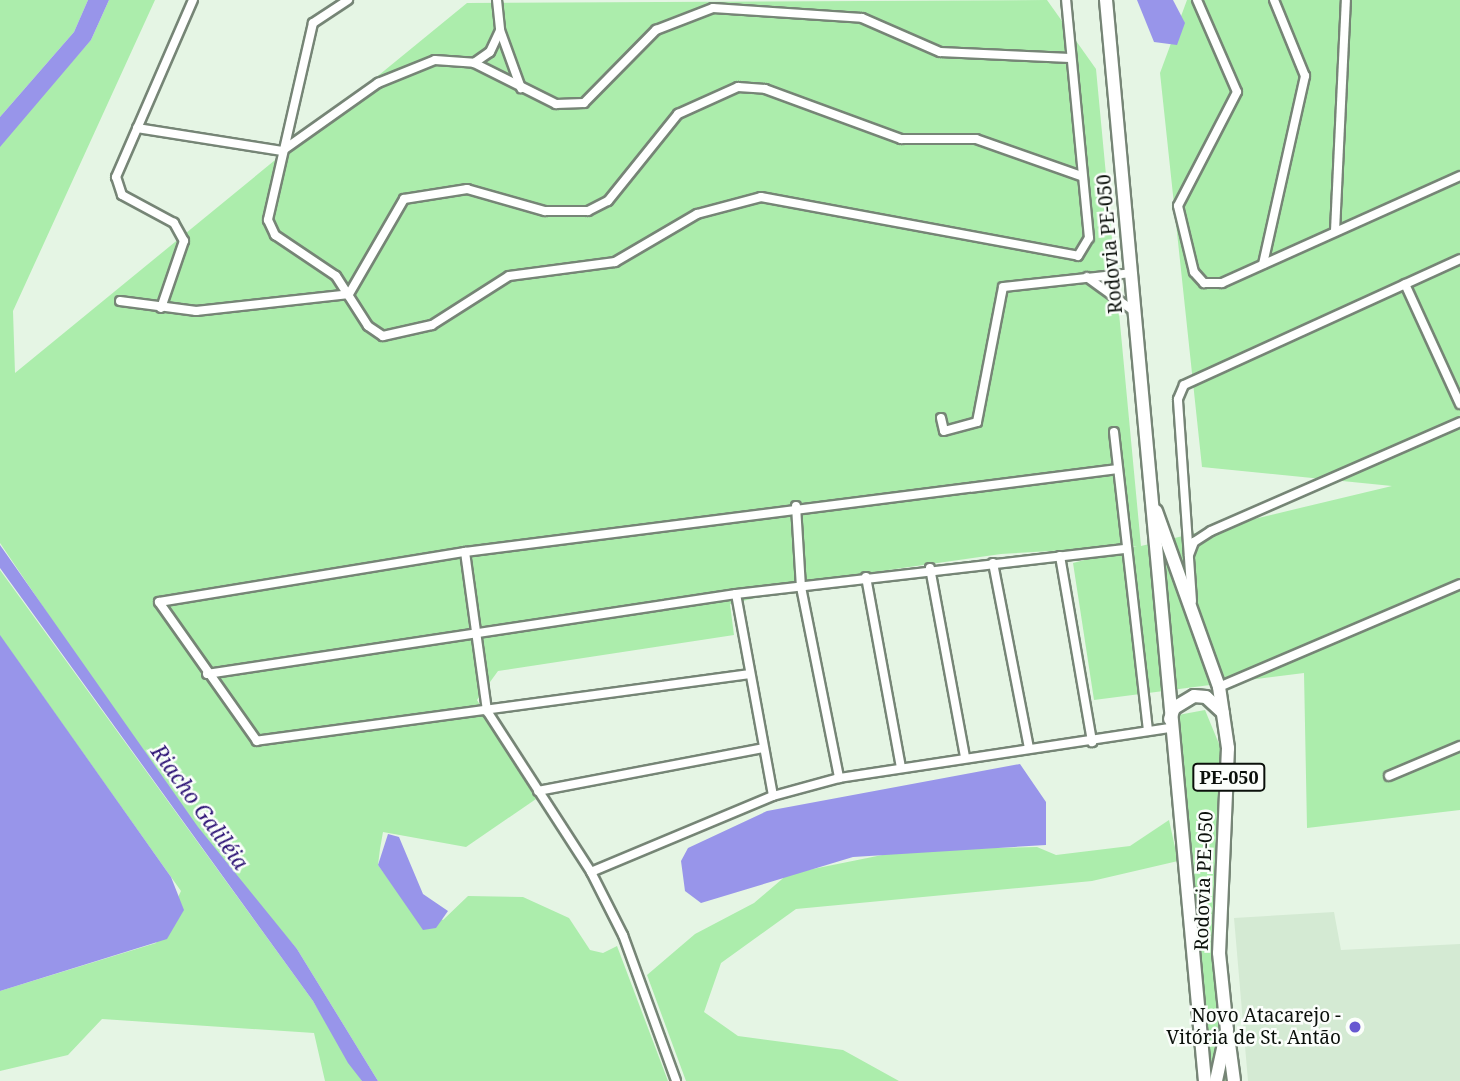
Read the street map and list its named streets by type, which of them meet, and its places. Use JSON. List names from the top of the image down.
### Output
{
  "streets": {
    "main road": ["Rodovia PE-050", "PE-050"]
  },
  "water": ["Riacho Galiléia"],
  "places": ["Novo Atacarejo - Vitória de St. Antão"]
}
